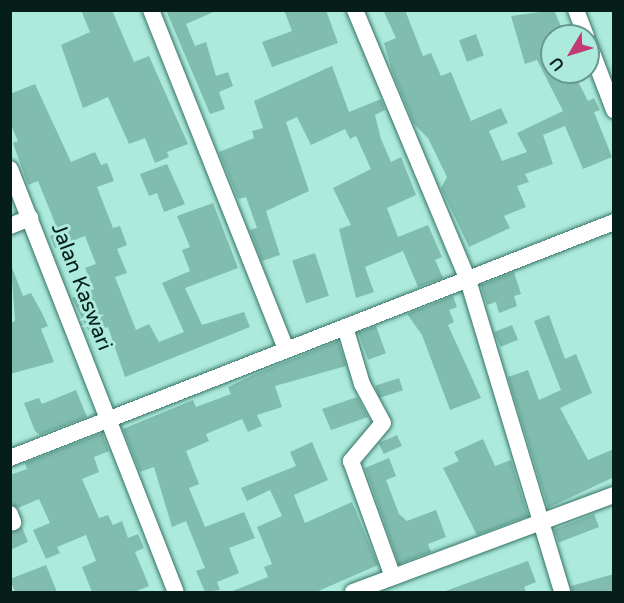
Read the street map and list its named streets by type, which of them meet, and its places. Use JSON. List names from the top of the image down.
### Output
{
  "streets": {
    "street": ["Jalan Kaswari"]
  },
  "north": "bottom left"
}
